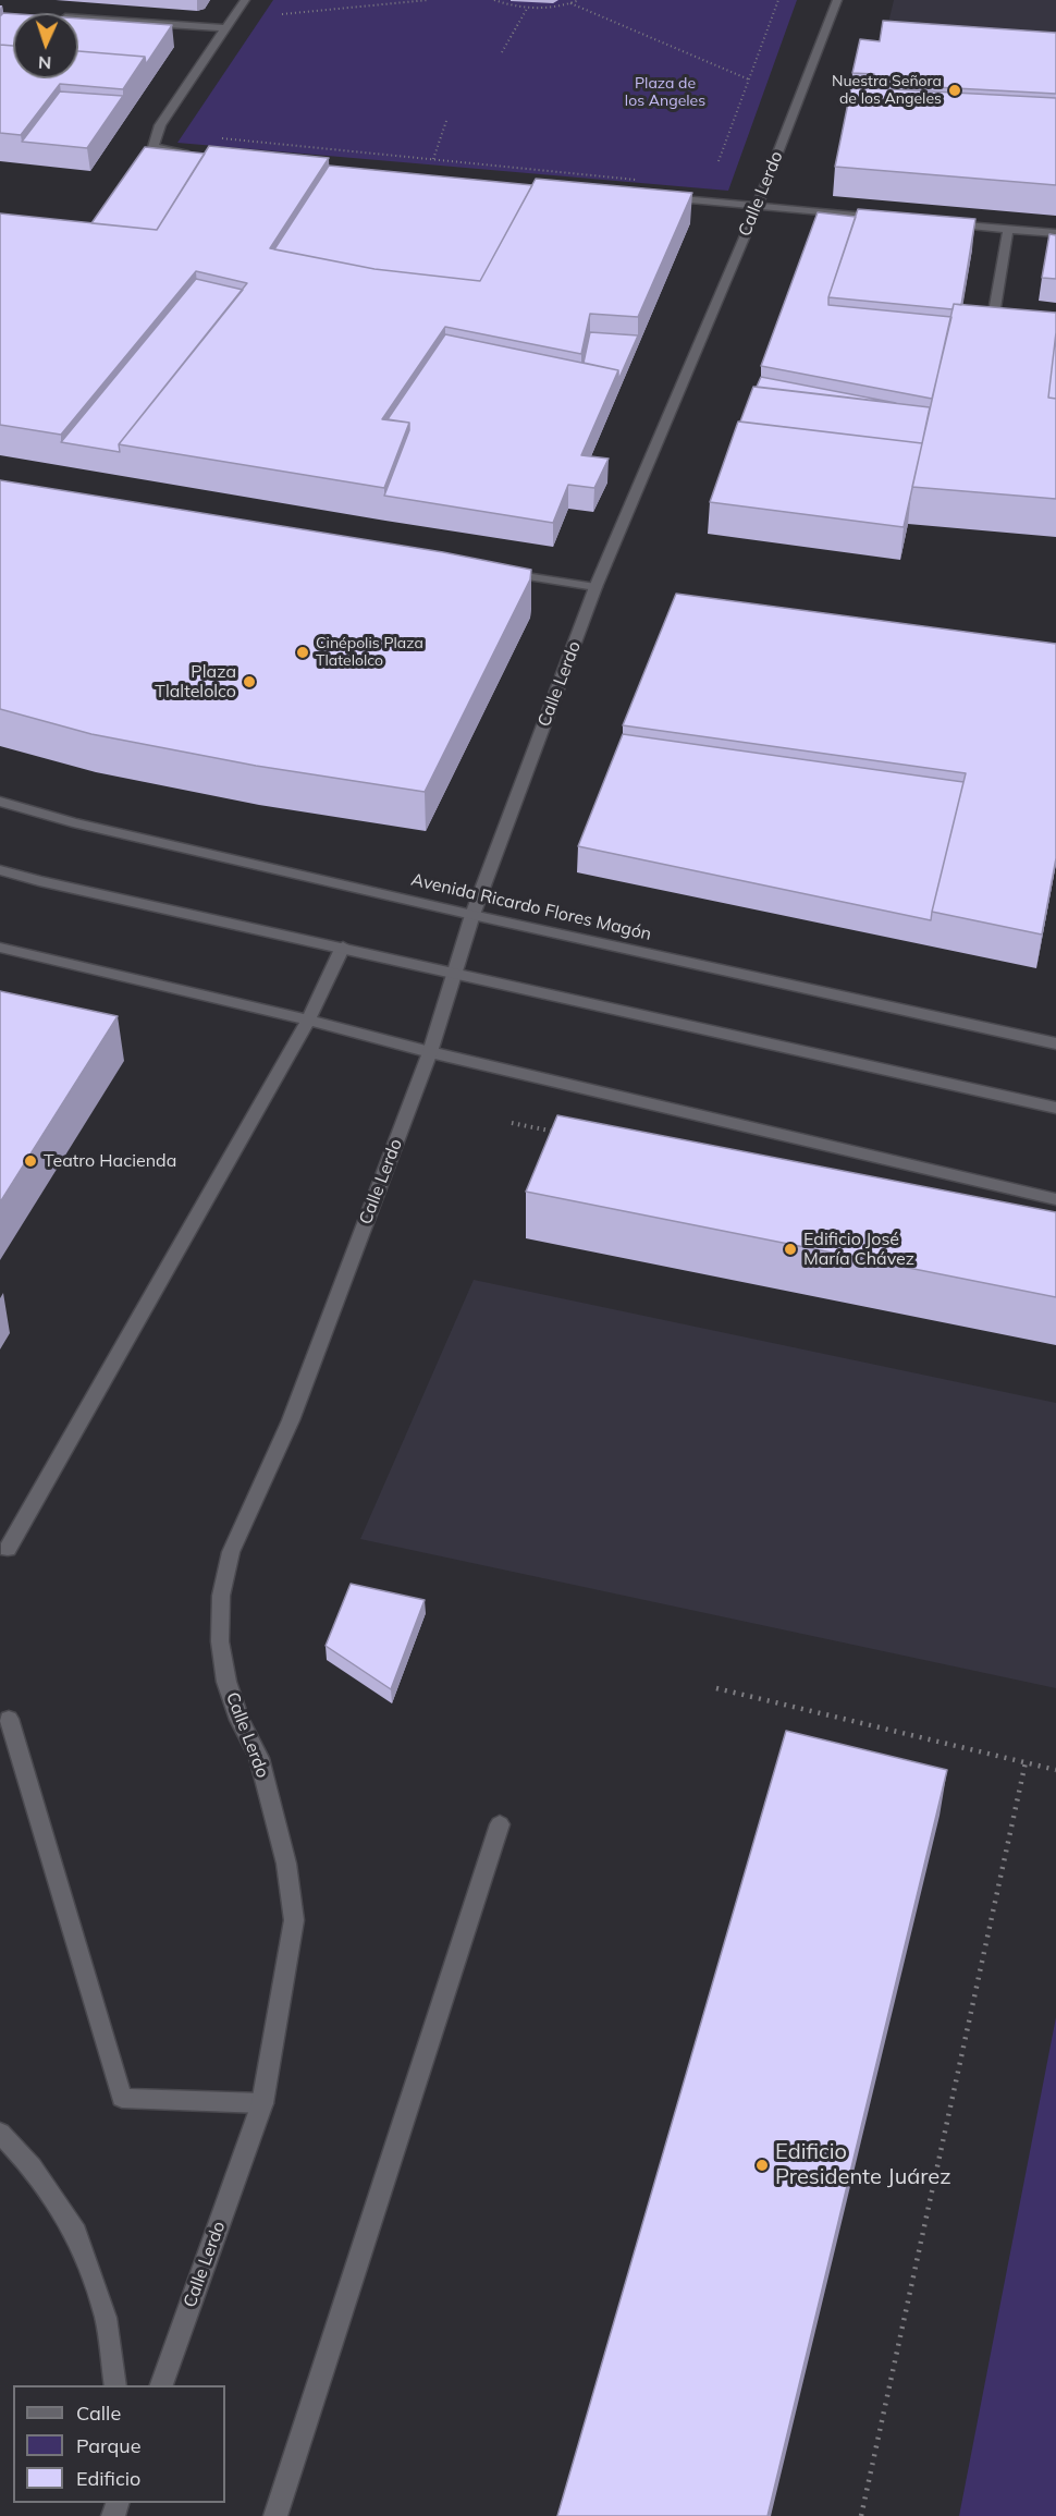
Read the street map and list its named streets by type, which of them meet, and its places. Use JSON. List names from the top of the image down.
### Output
{
  "streets": {
    "street": ["Calle Lerdo", "Avenida Ricardo Flores Magón"]
  },
  "crossings": [
    ["Calle Lerdo", "Avenida Ricardo Flores Magón"]
  ],
  "parks": ["Plaza de los Angeles"],
  "places": [
    "Nuestra Señora de los Angeles",
    "Cinépolis Plaza Tlatelolco",
    "Plaza Tlaltelolco",
    "Teatro Hacienda",
    "Edificio José María Chávez",
    "Edificio Presidente Juárez"
  ],
  "legend": ["Calle", "Parque", "Edificio"],
  "north": "bottom"
}
